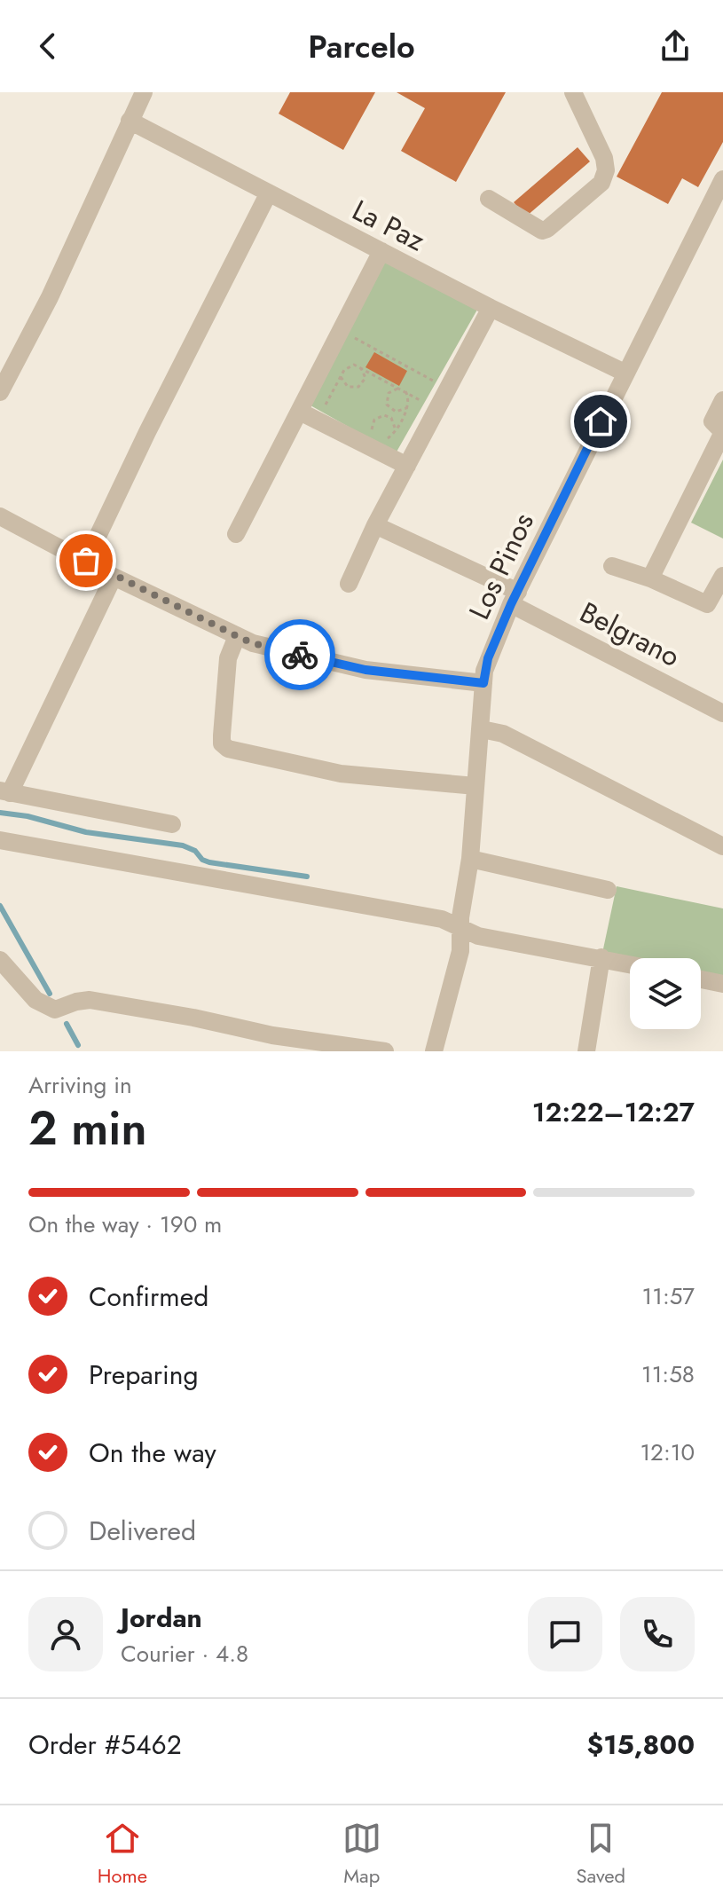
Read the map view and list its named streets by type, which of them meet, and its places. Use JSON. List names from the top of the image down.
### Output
{
  "streets": {
    "street": ["La Paz", "Los Pinos", "Belgrano"]
  },
  "crossings": [
    ["La Paz", "Los Pinos"],
    ["Los Pinos", "Belgrano"]
  ],
  "page": {
    "header": "Parcelo",
    "heading": ["2 min", "Arriving in", "12:22–12:27"],
    "panel": [
      "Jordan",
      "Courier · 4.8",
      "Order #5462",
      "$15,800"
    ],
    "bar": "On the way · 190 m",
    "list": [
      ["Confirmed", "11:57"],
      ["Preparing", "11:58"],
      ["On the way", "12:10"],
      "Delivered"
    ],
    "tabs": ["Home", "Map", "Saved"]
  }
}
